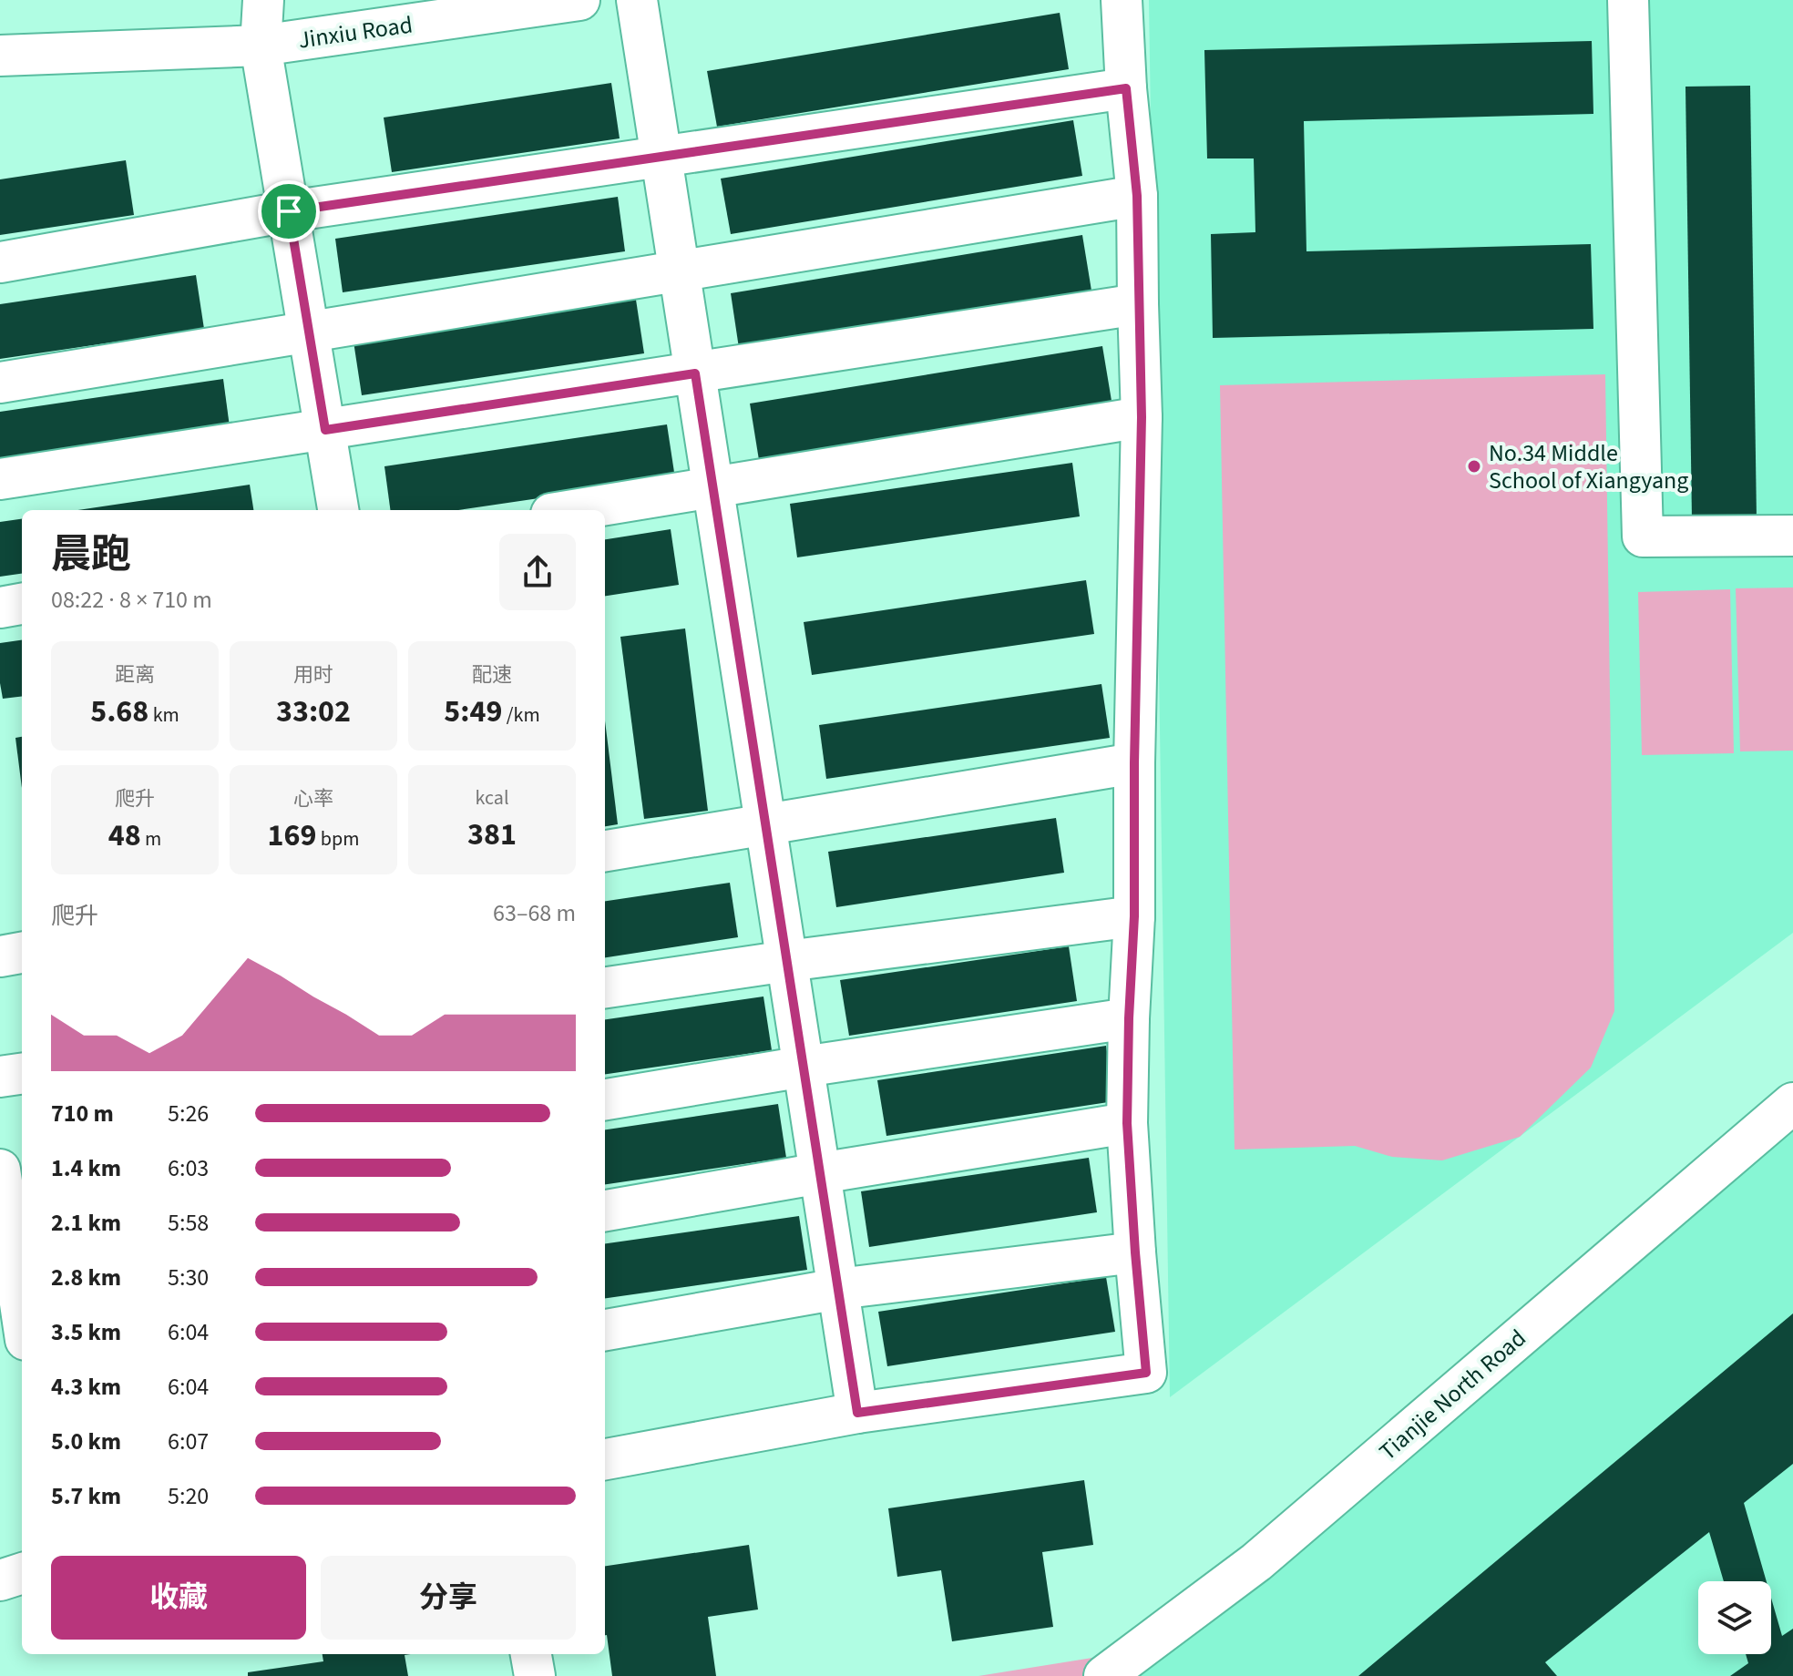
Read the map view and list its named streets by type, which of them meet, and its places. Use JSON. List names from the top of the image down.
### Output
{
  "streets": {
    "street": ["Jinxiu Road", "Tianjie North Road"]
  },
  "places": ["No.34 Middle School of Xiangyang"],
  "page": {
    "heading": ["晨跑", "08:22 · 8 × 710 m"],
    "stats": [
      ["距离", "5.68 km"],
      ["用时", "33:02"],
      ["配速", "5:49 /km"],
      ["爬升", "48 m"],
      ["心率", "169 bpm"],
      ["kcal", "381"]
    ],
    "chart": ["爬升", "63–68 m"],
    "list": [
      {
        "name": "710 m",
        "note": "5:26"
      },
      {
        "name": "1.4 km",
        "note": "6:03"
      },
      {
        "name": "2.1 km",
        "note": "5:58"
      },
      {
        "name": "2.8 km",
        "note": "5:30"
      },
      {
        "name": "3.5 km",
        "note": "6:04"
      },
      {
        "name": "4.3 km",
        "note": "6:04"
      },
      {
        "name": "5.0 km",
        "note": "6:07"
      },
      {
        "name": "5.7 km",
        "note": "5:20"
      }
    ],
    "buttons": ["收藏", "分享"]
  }
}
